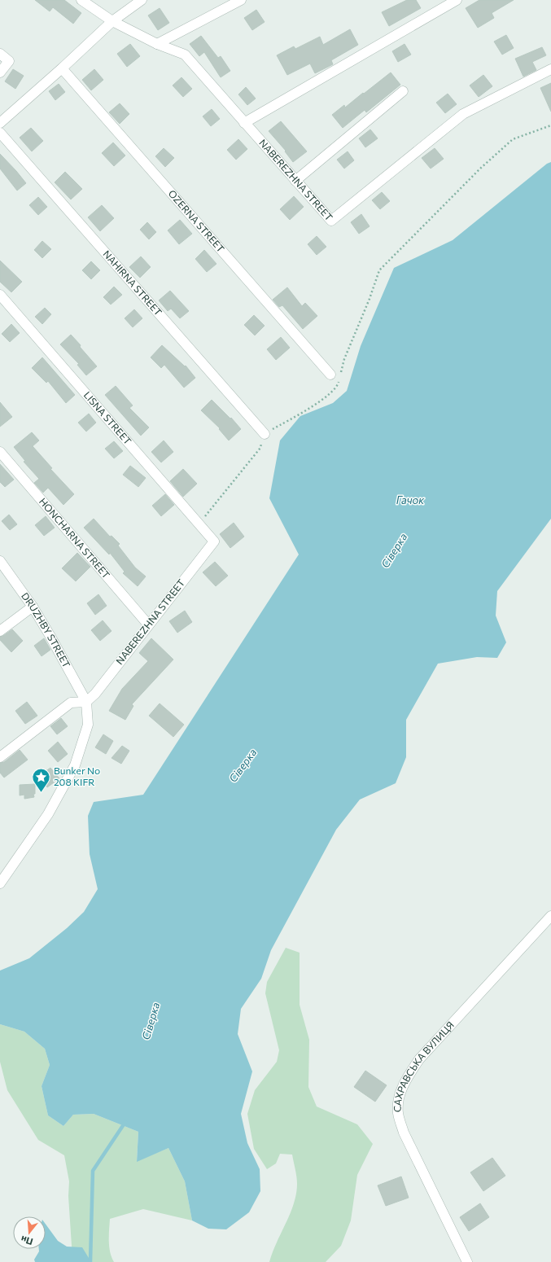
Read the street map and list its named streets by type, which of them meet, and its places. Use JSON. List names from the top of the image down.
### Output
{
  "streets": {
    "street": [
      "NABEREZHNA STREET",
      "OZERNA STREET",
      "NAHIRNA STREET",
      "LISNA STREET",
      "HONCHARNA STREET",
      "DRUZHBY STREET",
      "САХРАВСЬКА ВУЛИЦЯ"
    ]
  },
  "crossings": [
    ["NABEREZHNA STREET", "LISNA STREET"],
    ["NABEREZHNA STREET", "HONCHARNA STREET"],
    ["NABEREZHNA STREET", "DRUZHBY STREET"]
  ],
  "water": ["Гачок", "Сіверка"],
  "places": {
    "place": ["Bunker No 208 KIFR"]
  },
  "north": "bottom"
}
